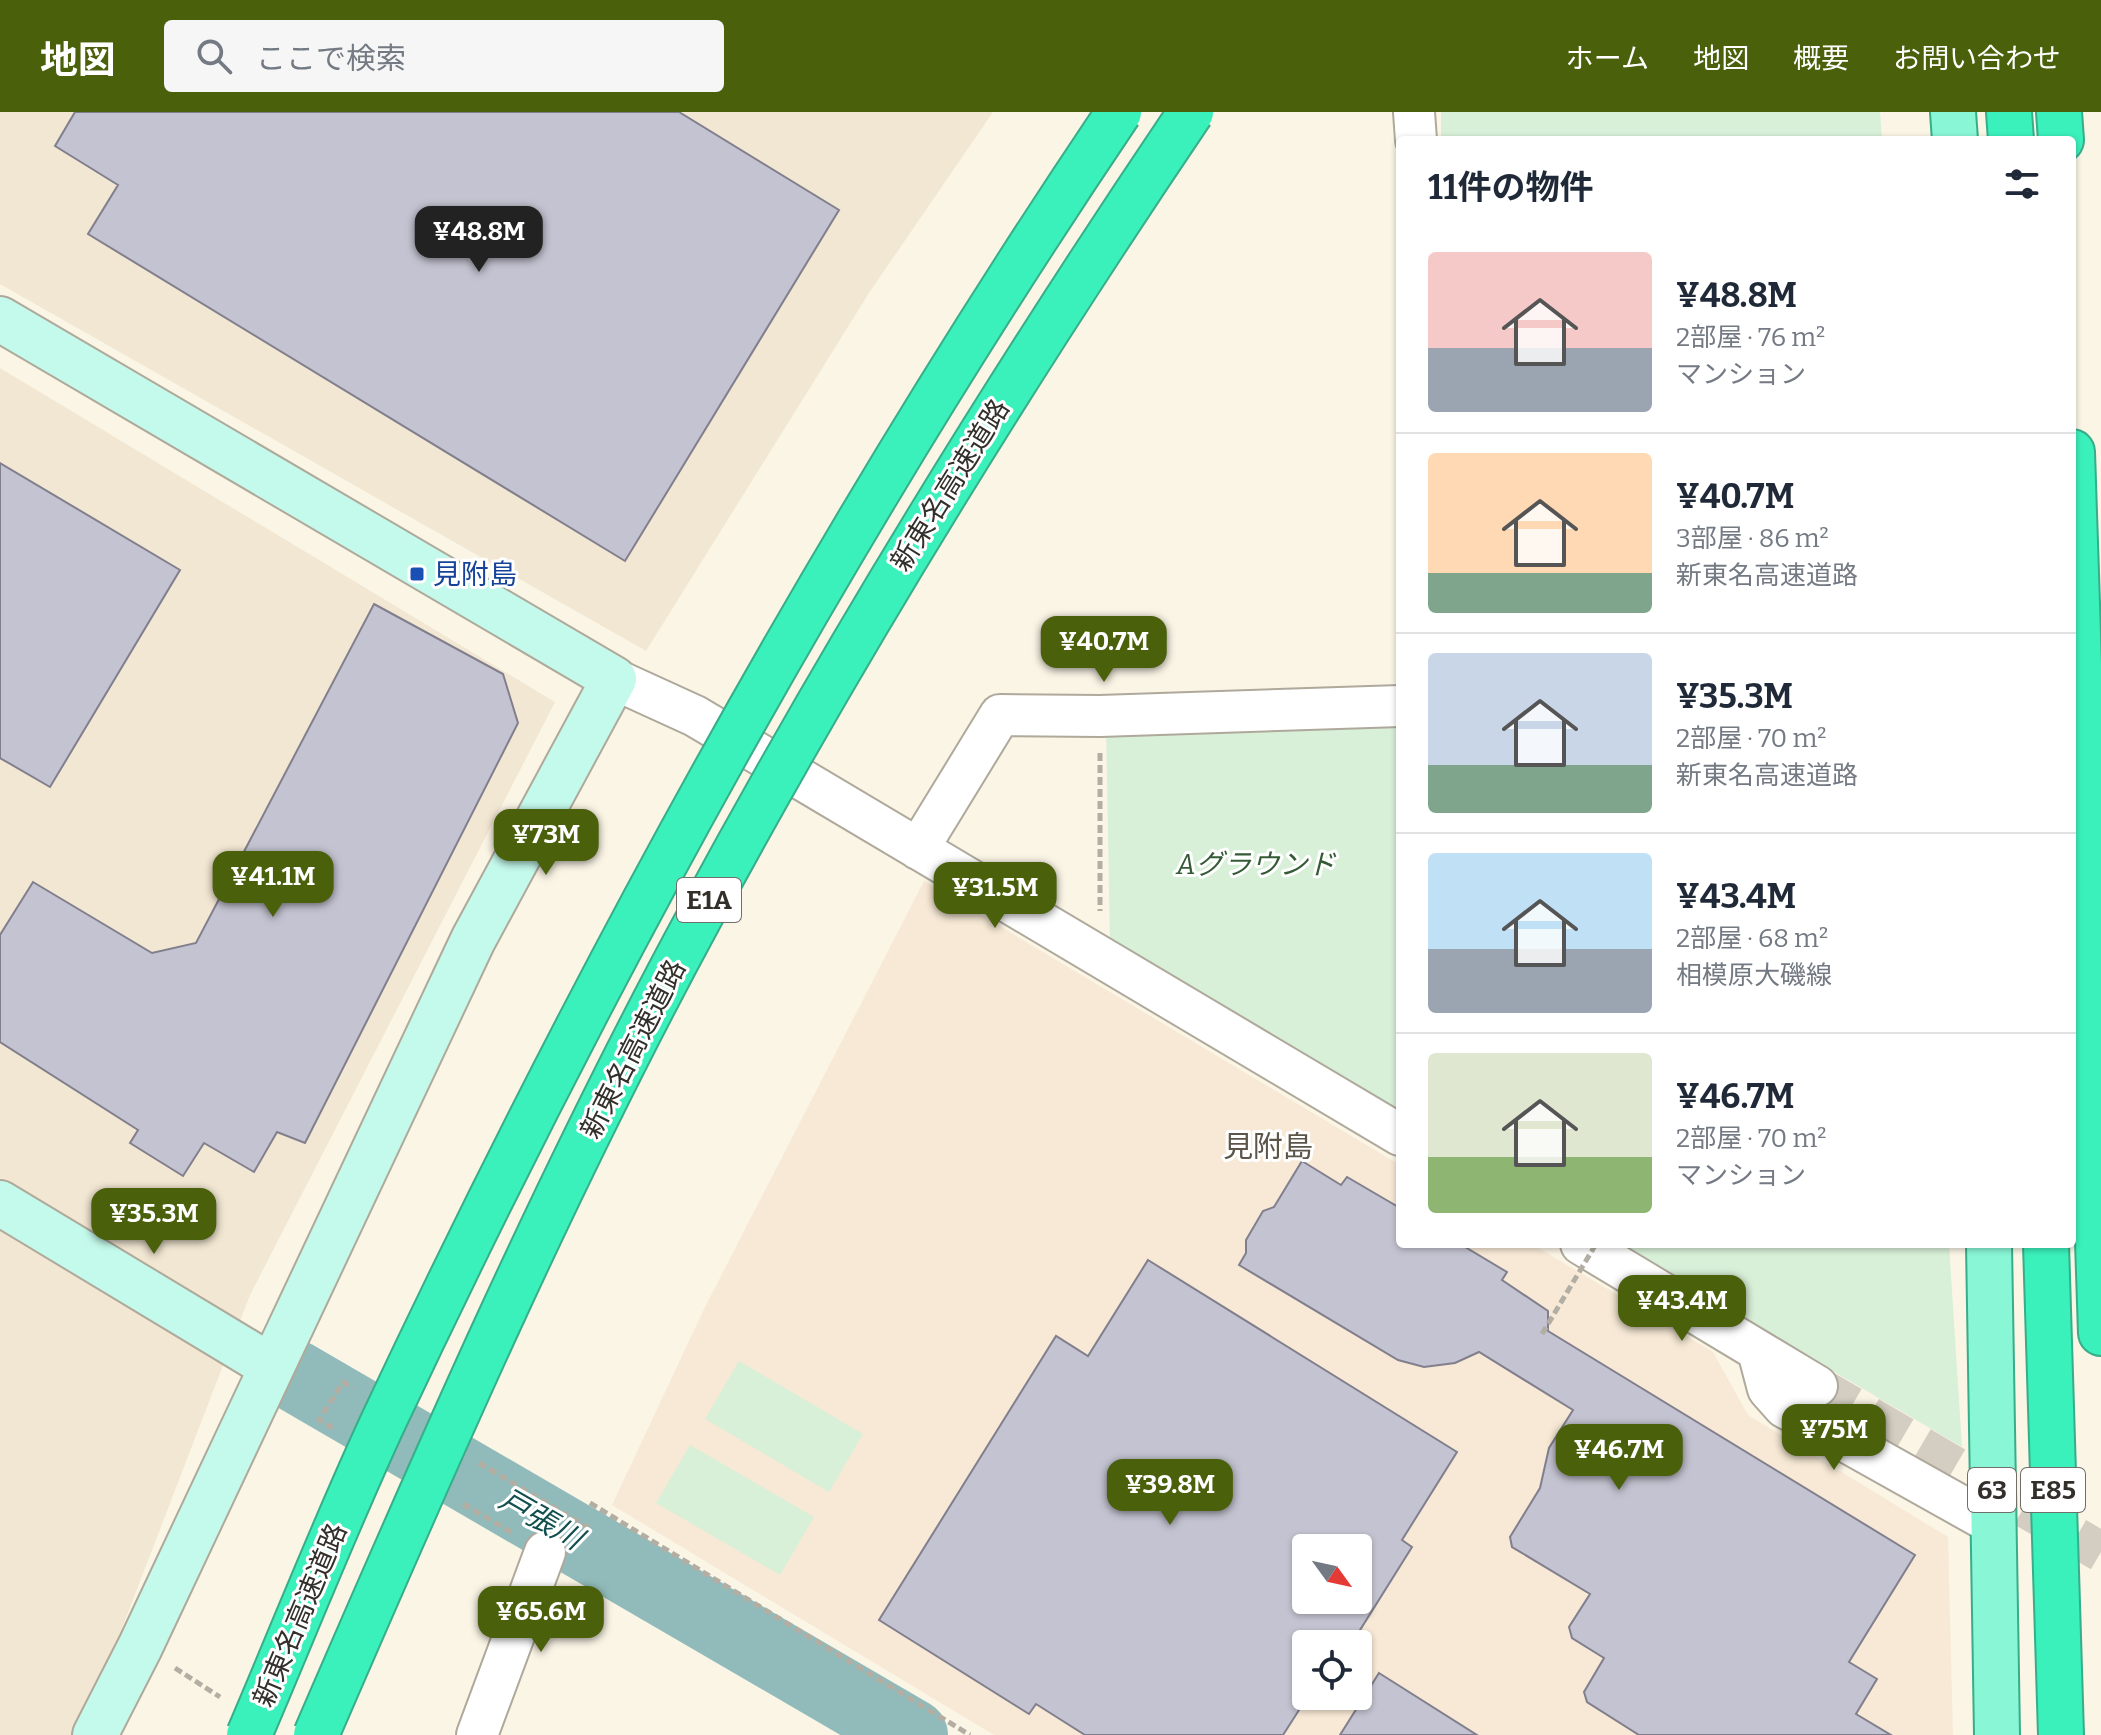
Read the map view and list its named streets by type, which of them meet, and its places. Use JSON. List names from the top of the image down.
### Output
{
  "streets": {
    "highway": ["新東名高速道路", "E1A", "E85"],
    "main road": ["63"]
  },
  "districts": ["見附島"],
  "water": ["戸張川"],
  "parks": ["Aグラウンド"],
  "places": {
    "transit": ["見附島"]
  },
  "north": "bottom right",
  "page": {
    "header": "地図",
    "search": "ここで検索",
    "nav": [
      "ホーム",
      "地図",
      "概要",
      "お問い合わせ"
    ],
    "heading": "11件の物件",
    "price": [
      "¥48.8M",
      "¥40.7M",
      "¥73M",
      "¥41.1M",
      "¥31.5M",
      "¥35.3M",
      "¥43.4M",
      "¥75M",
      "¥46.7M",
      "¥39.8M",
      "¥65.6M"
    ],
    "list": [
      {
        "name": "¥48.8M",
        "note": "2部屋 · 76 m² · マンション"
      },
      {
        "name": "¥40.7M",
        "note": "3部屋 · 86 m² · 新東名高速道路"
      },
      {
        "name": "¥35.3M",
        "note": "2部屋 · 70 m² · 新東名高速道路"
      },
      {
        "name": "¥43.4M",
        "note": "2部屋 · 68 m² · 相模原大磯線"
      },
      {
        "name": "¥46.7M",
        "note": "2部屋 · 70 m² · マンション"
      }
    ]
  }
}
